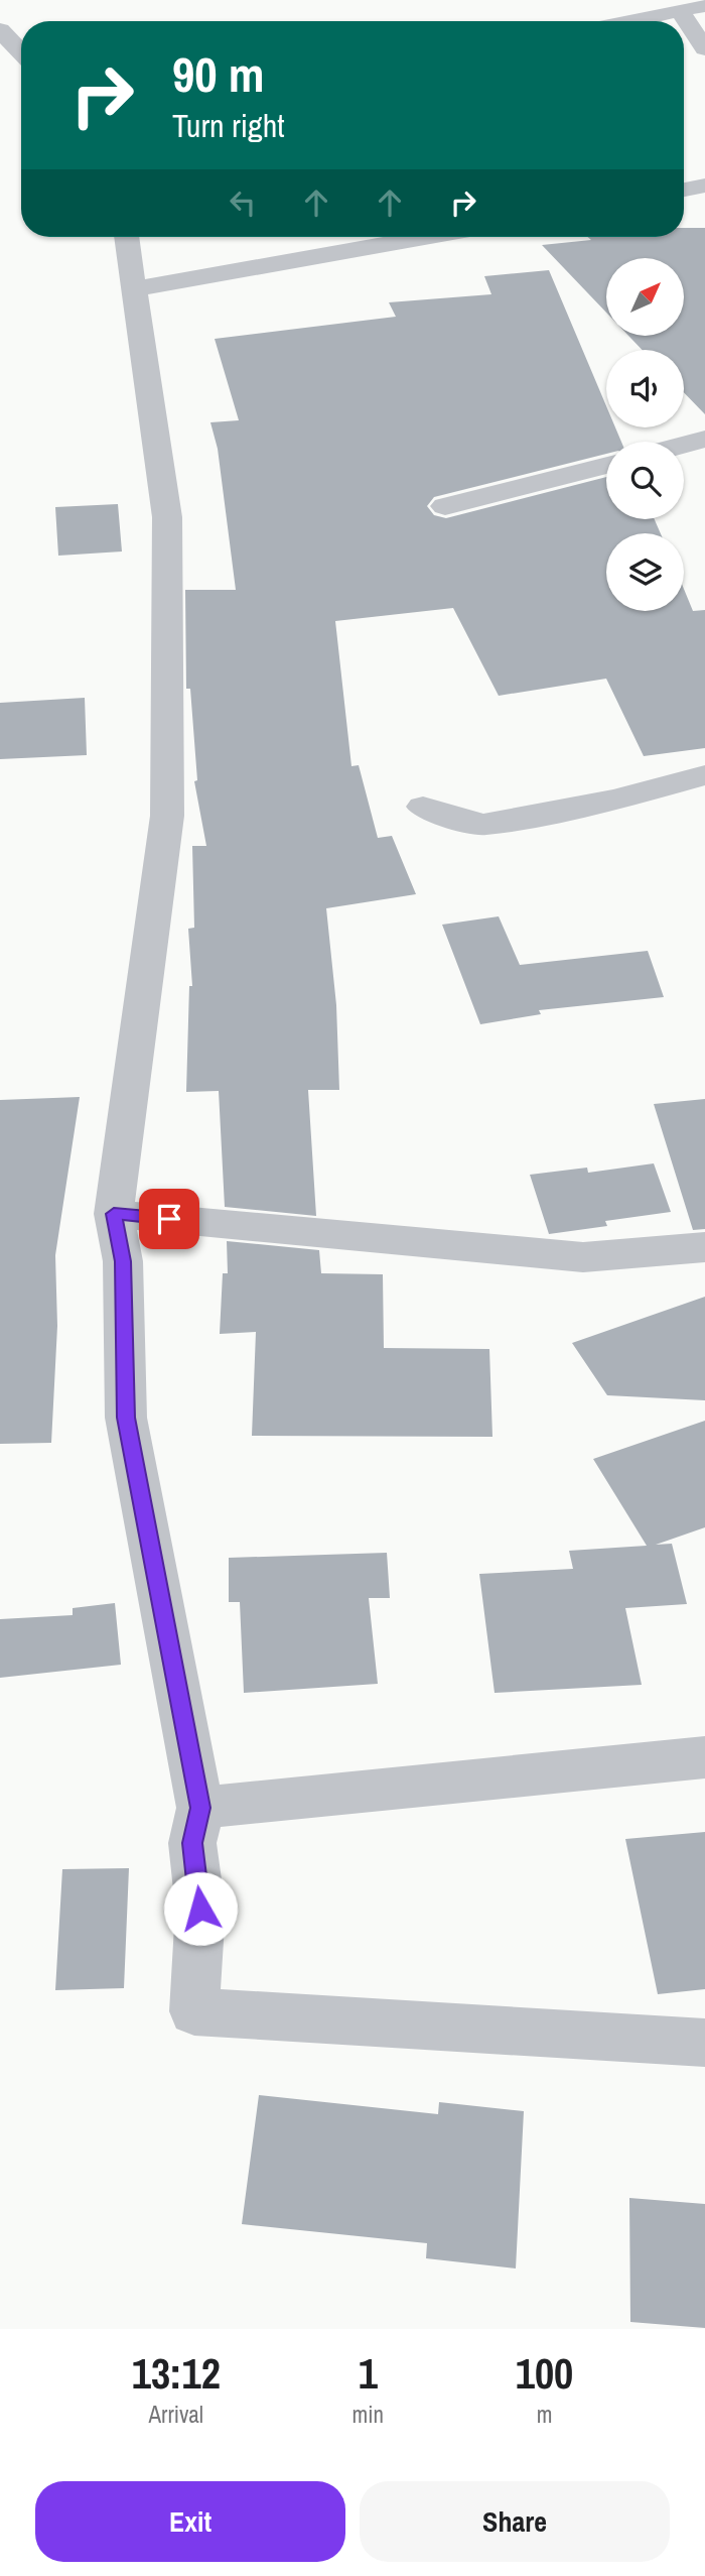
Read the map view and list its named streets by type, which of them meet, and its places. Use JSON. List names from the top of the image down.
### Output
{
  "north": "top right",
  "page": {
    "turn": ["90 m", "Turn right"],
    "eta": [
      "13:12",
      "Arrival",
      "1",
      "min",
      "100",
      "m"
    ],
    "buttons": ["Exit", "Share"]
  }
}
